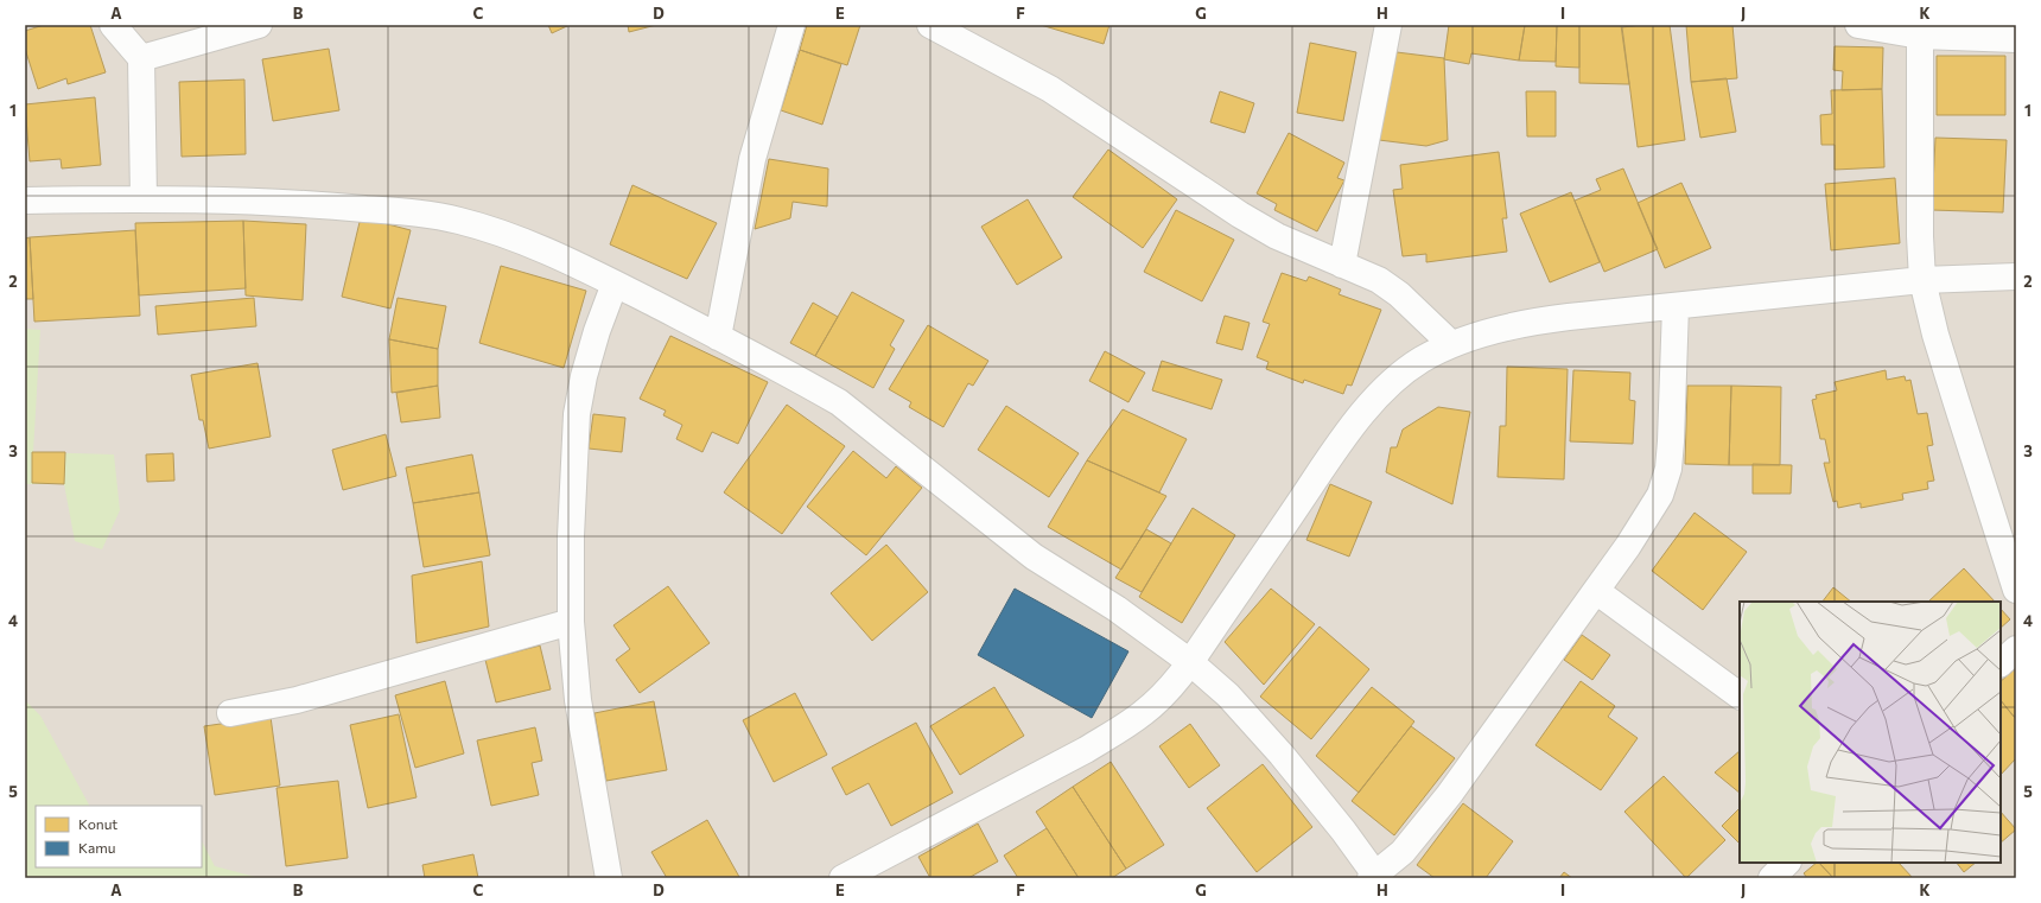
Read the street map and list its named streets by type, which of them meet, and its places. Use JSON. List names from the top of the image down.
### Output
{
  "legend": ["Konut", "Kamu"],
  "grid": {
    "columns": [
      "A",
      "B",
      "C",
      "D",
      "E",
      "F",
      "G",
      "H",
      "I",
      "J",
      "K"
    ],
    "rows": [
      "1",
      "2",
      "3",
      "4",
      "5"
    ]
  }
}
